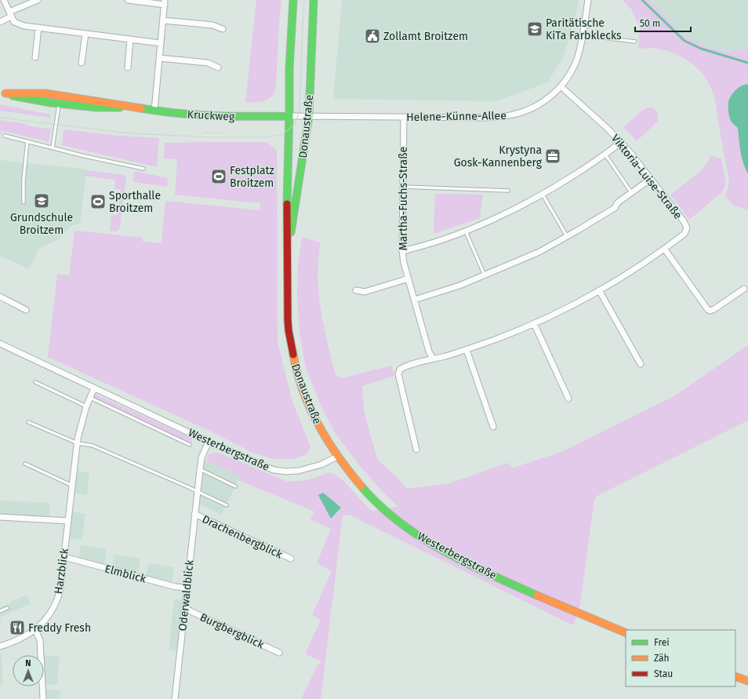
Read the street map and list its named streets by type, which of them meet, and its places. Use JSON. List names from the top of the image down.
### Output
{
  "streets": {
    "main road": ["Kruckweg", "Donaustraße", "Westerbergstraße"],
    "street": [
      "Helene-Künne-Allee",
      "Viktoria-Luise-Straße",
      "Martha-Fuchs-Straße",
      "Drachenbergblick",
      "Harzblick",
      "Elmblick",
      "Oderwaldblick",
      "Burgbergblick"
    ]
  },
  "crossings": [
    ["Kruckweg", "Helene-Künne-Allee"],
    ["Kruckweg", "Donaustraße"],
    ["Helene-Künne-Allee", "Donaustraße"],
    ["Helene-Künne-Allee", "Viktoria-Luise-Straße"],
    ["Helene-Künne-Allee", "Martha-Fuchs-Straße"],
    ["Donaustraße", "Westerbergstraße"],
    ["Westerbergstraße", "Harzblick"],
    ["Westerbergstraße", "Oderwaldblick"],
    ["Drachenbergblick", "Oderwaldblick"],
    ["Harzblick", "Elmblick"],
    ["Elmblick", "Oderwaldblick"],
    ["Oderwaldblick", "Burgbergblick"]
  ],
  "places": {
    "school or university": ["Paritätische KiTa Farbklecks", "Grundschule Broitzem"],
    "public building": ["Zollamt Broitzem"],
    "office": ["Krystyna Gosk-Kannenberg"],
    "sports": ["Festplatz Broitzem", "Sporthalle Broitzem"],
    "restaurant": ["Freddy Fresh"]
  },
  "legend": ["Frei", "Zäh", "Stau"],
  "scale_bar": "50 m",
  "north": "top"
}
